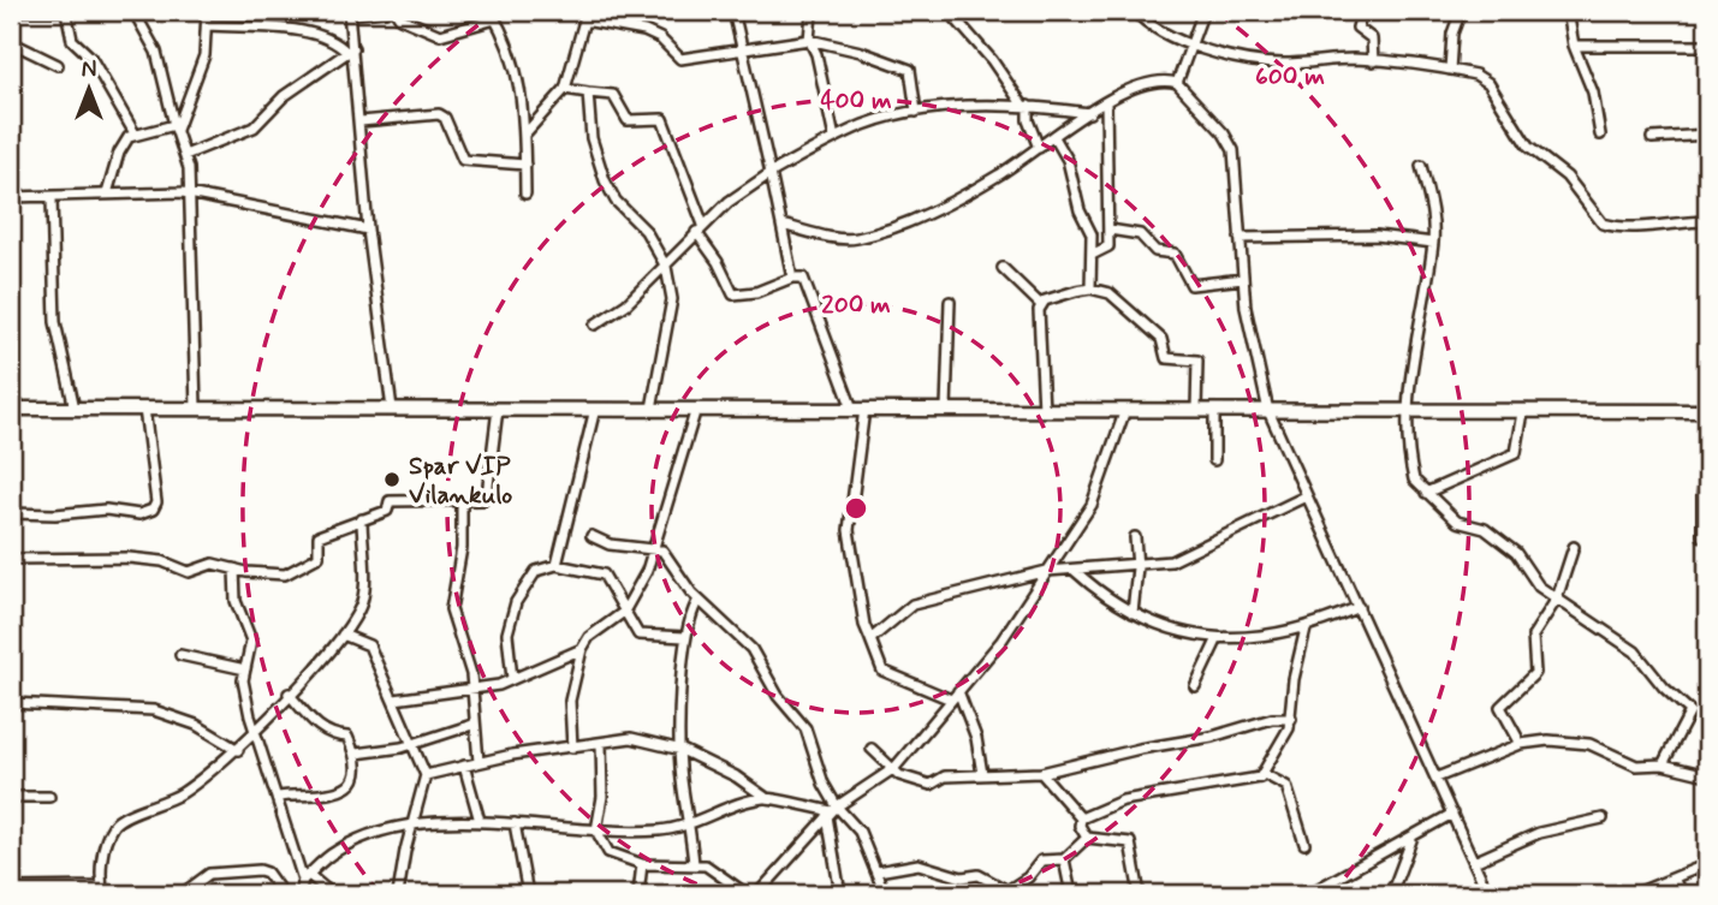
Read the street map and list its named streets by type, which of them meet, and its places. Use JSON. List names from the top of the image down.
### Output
{
  "places": ["Spar VIP Vilankulo"],
  "north": "top",
  "rings": ["600 m", "400 m", "200 m"]
}
